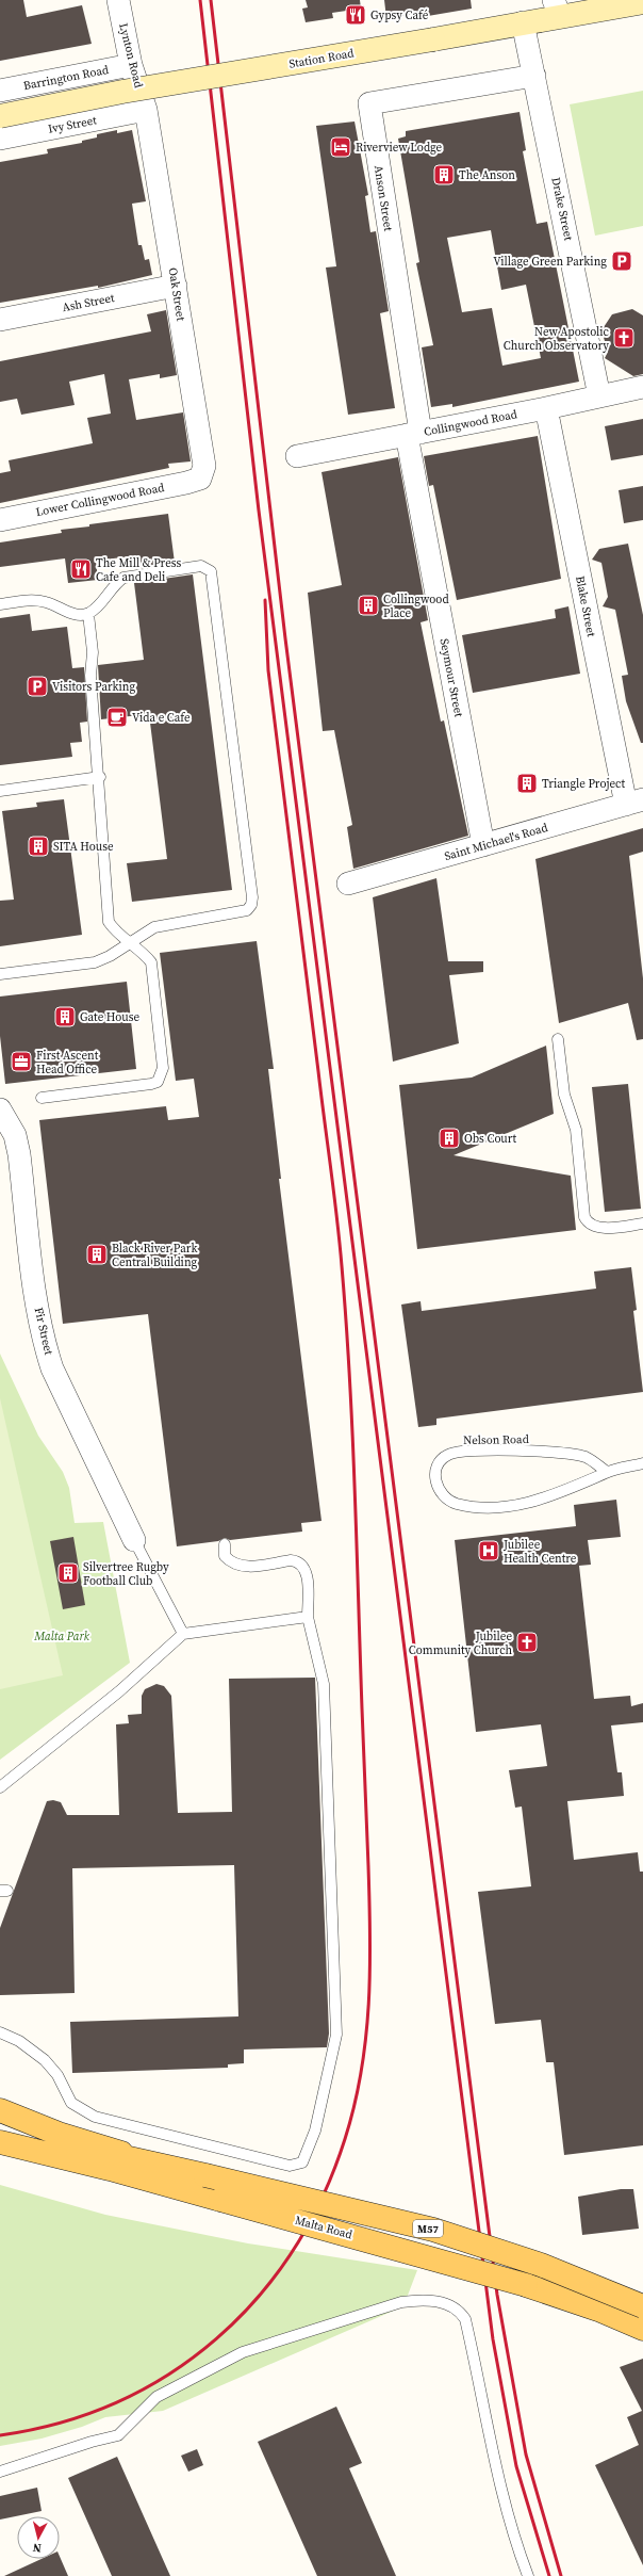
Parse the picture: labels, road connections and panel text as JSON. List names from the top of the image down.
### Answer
{
  "streets": {
    "main road": ["Station Road", "Malta Road", "M57"],
    "street": [
      "Lynton Road",
      "Barrington Road",
      "Ivy Street",
      "Anson Street",
      "Drake Street",
      "Oak Street",
      "Ash Street",
      "Collingwood Road",
      "Lower Collingwood Road",
      "Blake Street",
      "Seymour Street",
      "Saint Michael's Road",
      "Fir Street"
    ],
    "lane": ["Nelson Road"]
  },
  "crossings": [
    ["Lynton Road", "Barrington Road"],
    ["Lynton Road", "Ivy Street"],
    ["Lynton Road", "Oak Street"],
    ["Station Road", "Drake Street"],
    ["Ivy Street", "Oak Street"],
    ["Anson Street", "Drake Street"],
    ["Anson Street", "Collingwood Road"],
    ["Anson Street", "Seymour Street"],
    ["Drake Street", "Collingwood Road"],
    ["Oak Street", "Ash Street"],
    ["Oak Street", "Lower Collingwood Road"],
    ["Collingwood Road", "Blake Street"],
    ["Collingwood Road", "Seymour Street"],
    ["Blake Street", "Saint Michael's Road"],
    ["Seymour Street", "Saint Michael's Road"]
  ],
  "parks": ["Malta Park"],
  "places": {
    "restaurant": ["Gypsy Café", "The Mill & Press Cafe and Deli"],
    "hotel": ["Riverview Lodge"],
    "building": [
      "The Anson",
      "Collingwood Place",
      "Triangle Project",
      "SITA House",
      "Gate House",
      "Obs Court",
      "Black River Park Central Building",
      "Silvertree Rugby Football Club"
    ],
    "parking": ["Village Green Parking", "Visitors Parking"],
    "church": ["New Apostolic Church Observatory", "Jubilee Community Church"],
    "cafe": ["Vida e Cafe"],
    "office": ["First Ascent Head Office"],
    "hospital": ["Jubilee Health Centre"]
  },
  "north": "bottom"
}
